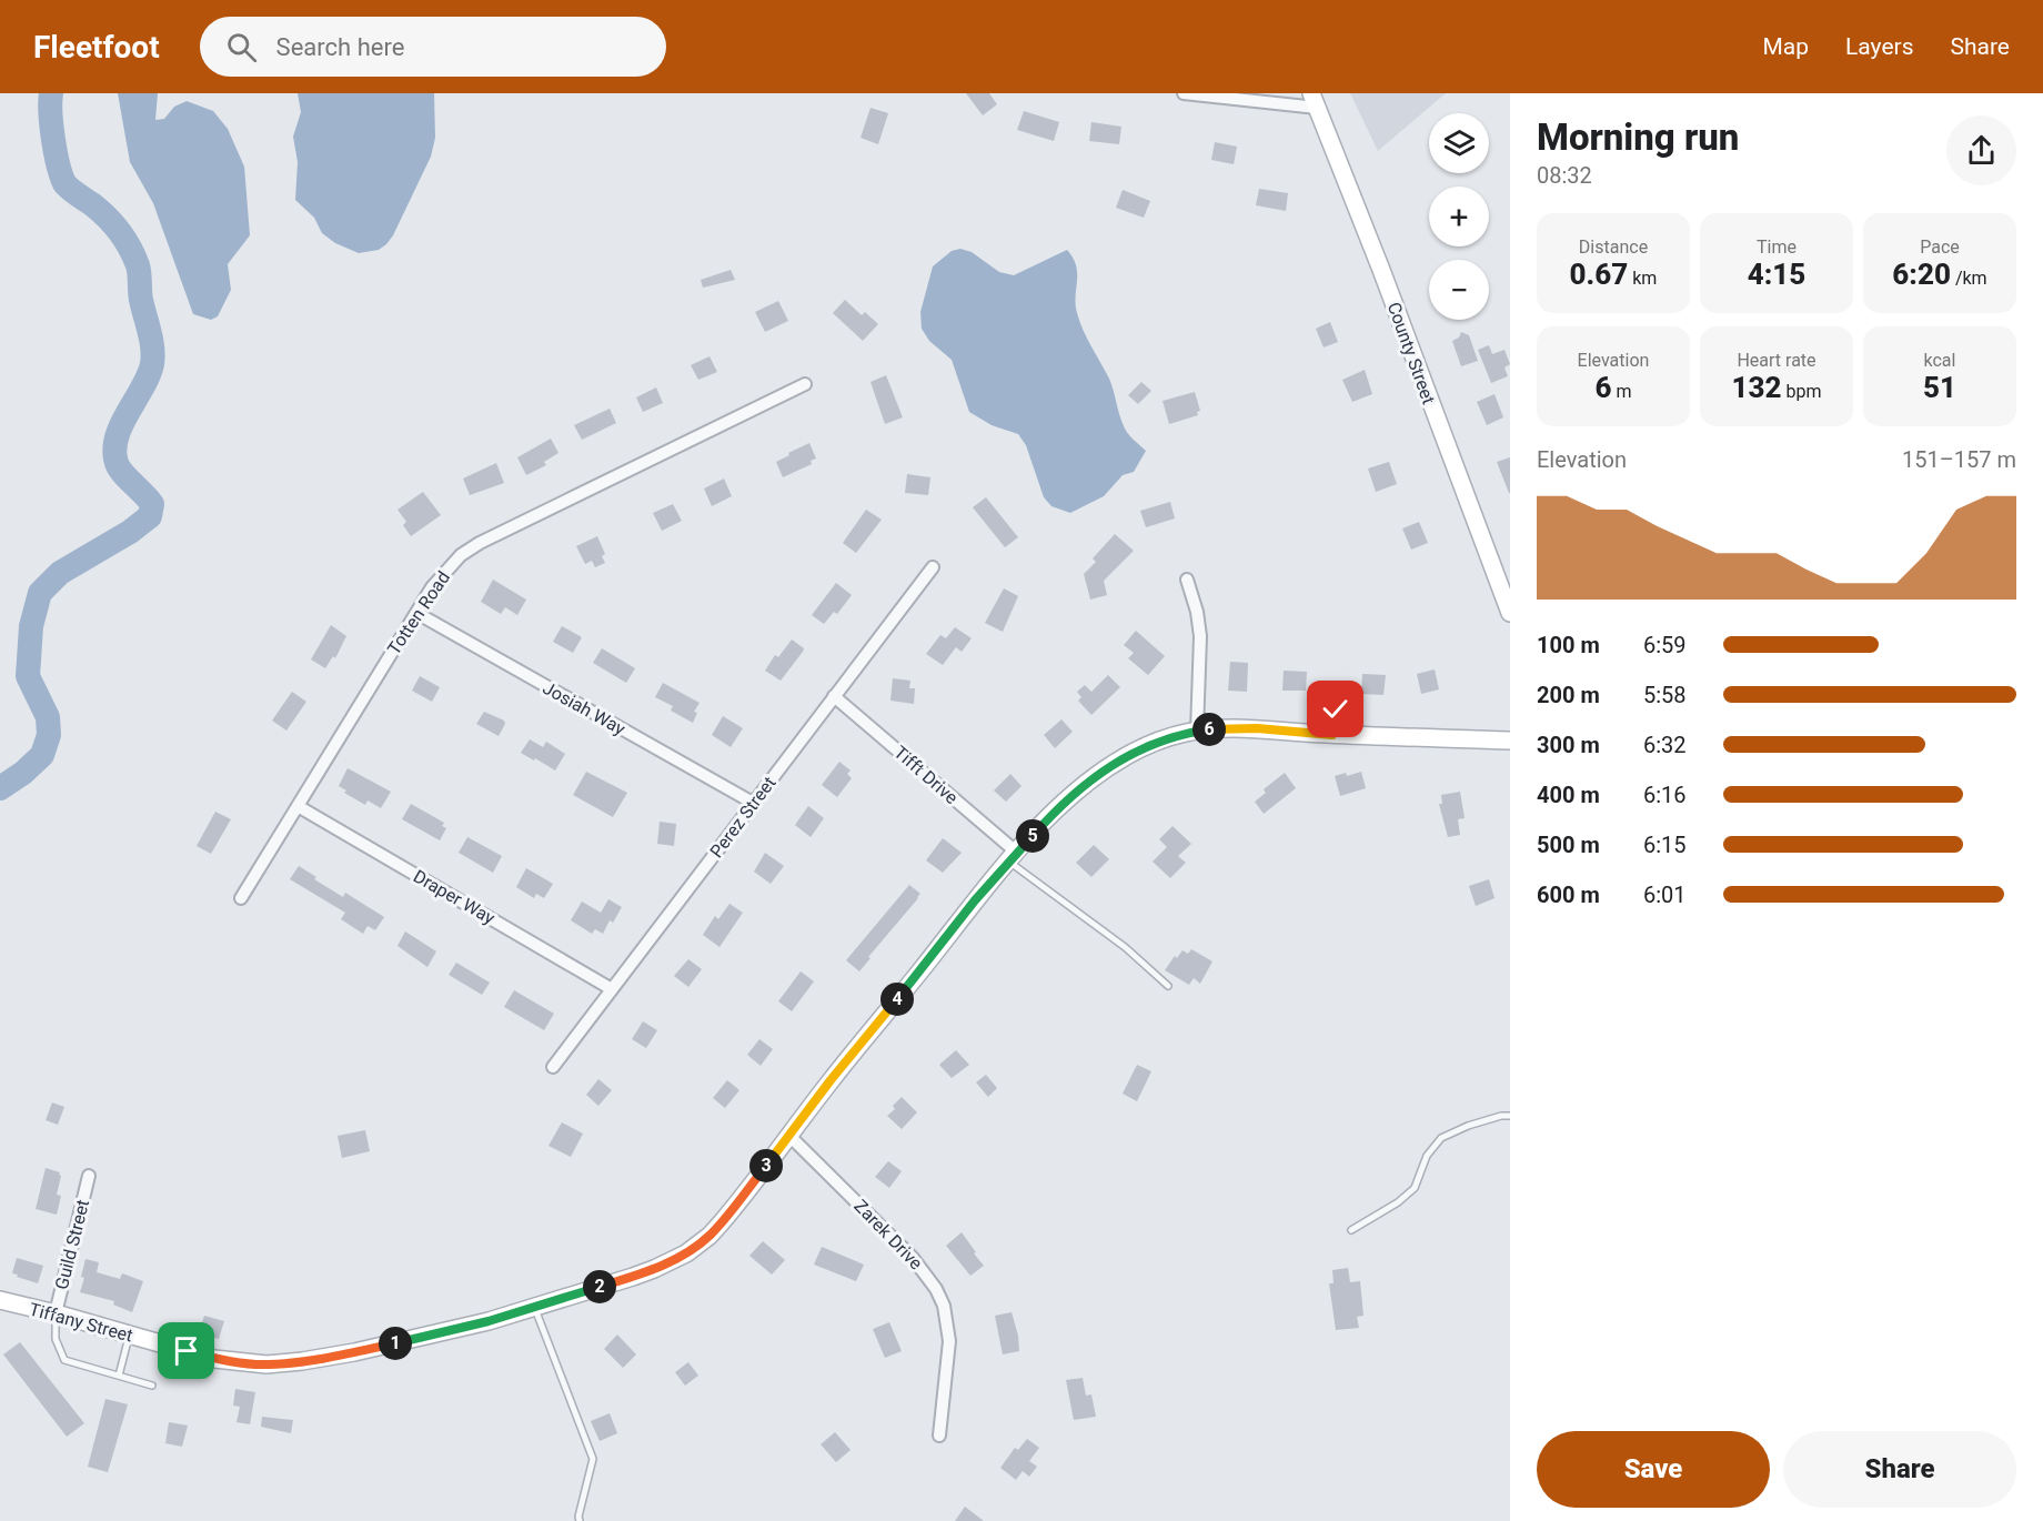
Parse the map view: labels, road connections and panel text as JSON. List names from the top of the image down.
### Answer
{
  "streets": {
    "street": [
      "County Street",
      "Totten Road",
      "Josiah Way",
      "Tifft Drive",
      "Perez Street",
      "Draper Way",
      "Zarek Drive",
      "Guild Street",
      "Tiffany Street"
    ]
  },
  "crossings": [
    ["Totten Road", "Josiah Way"],
    ["Totten Road", "Draper Way"],
    ["Josiah Way", "Perez Street"],
    ["Tifft Drive", "Perez Street"],
    ["Tifft Drive", "Tiffany Street"],
    ["Perez Street", "Draper Way"],
    ["Zarek Drive", "Tiffany Street"],
    ["Guild Street", "Tiffany Street"]
  ],
  "page": {
    "header": "Fleetfoot",
    "search": "Search here",
    "nav": ["Map", "Layers", "Share"],
    "heading": ["Morning run", "08:32"],
    "map_buttons": ["+", "−"],
    "stats": [
      ["Distance", "0.67 km"],
      ["Time", "4:15"],
      ["Pace", "6:20 /km"],
      ["Elevation", "6 m"],
      ["Heart rate", "132 bpm"],
      ["kcal", "51"]
    ],
    "chart": ["Elevation", "151–157 m"],
    "list": [
      {
        "name": "100 m",
        "note": "6:59"
      },
      {
        "name": "200 m",
        "note": "5:58"
      },
      {
        "name": "300 m",
        "note": "6:32"
      },
      {
        "name": "400 m",
        "note": "6:16"
      },
      {
        "name": "500 m",
        "note": "6:15"
      },
      {
        "name": "600 m",
        "note": "6:01"
      }
    ],
    "pins": [
      "6",
      "5",
      "4",
      "3",
      "2",
      "1"
    ],
    "buttons": ["Save", "Share"]
  }
}
